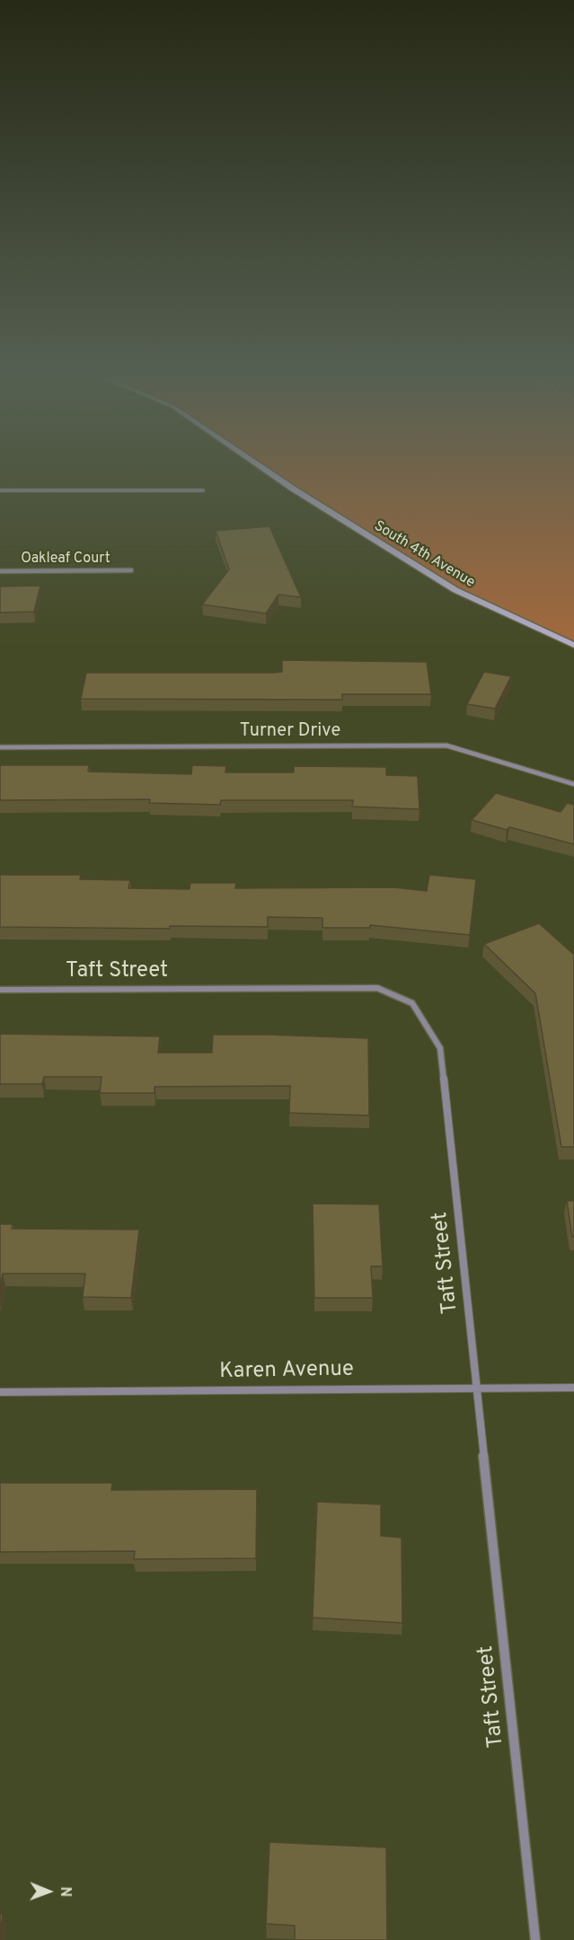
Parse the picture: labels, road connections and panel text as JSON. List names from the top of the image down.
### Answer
{
  "streets": {
    "street": [
      "South 4th Avenue",
      "Oakleaf Court",
      "Turner Drive",
      "Taft Street",
      "Karen Avenue"
    ]
  },
  "crossings": [
    ["Taft Street", "Karen Avenue"]
  ],
  "north": "right"
}
